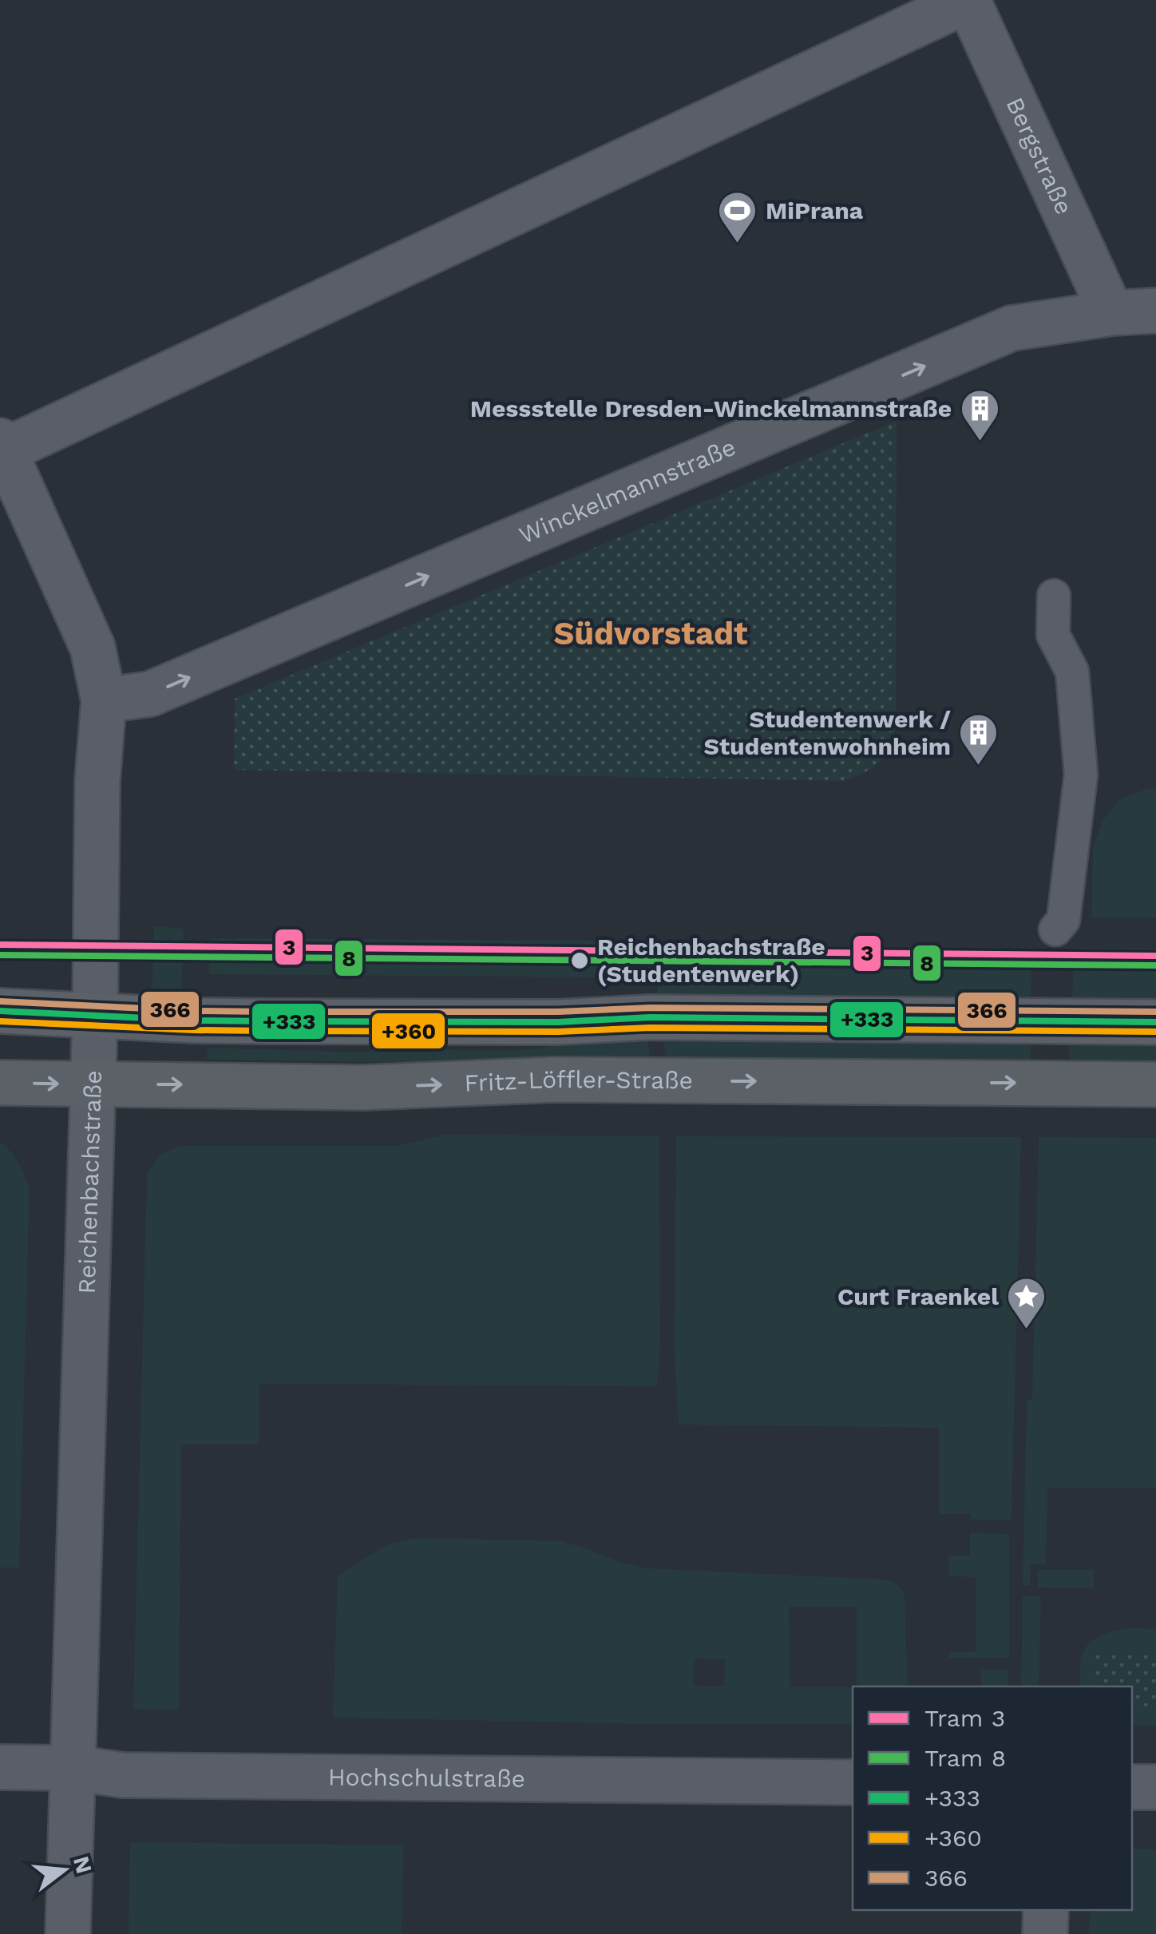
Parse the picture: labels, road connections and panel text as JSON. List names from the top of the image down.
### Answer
{
  "streets": {
    "main road": ["Fritz-Löffler-Straße"],
    "street": [
      "Bergstraße",
      "Winckelmannstraße",
      "Reichenbachstraße",
      "Hochschulstraße"
    ]
  },
  "crossings": [
    ["Bergstraße", "Winckelmannstraße"],
    ["Winckelmannstraße", "Reichenbachstraße"],
    ["Fritz-Löffler-Straße", "Reichenbachstraße"],
    ["Reichenbachstraße", "Hochschulstraße"]
  ],
  "districts": ["Südvorstadt"],
  "places": {
    "sports": ["MiPrana"],
    "building": ["Messstelle Dresden-Winckelmannstraße", "Studentenwerk / Studentenwohnheim"],
    "other": ["Reichenbachstraße (Studentenwerk)"],
    "place": ["Curt Fraenkel"]
  },
  "lines": [
    "tram line 3",
    "tram line 8",
    "transit line 366",
    "transit line +333",
    "transit line +360"
  ],
  "legend": [
    "Tram 3",
    "Tram 8",
    "+333",
    "+360",
    "366"
  ],
  "north": "right"
}
